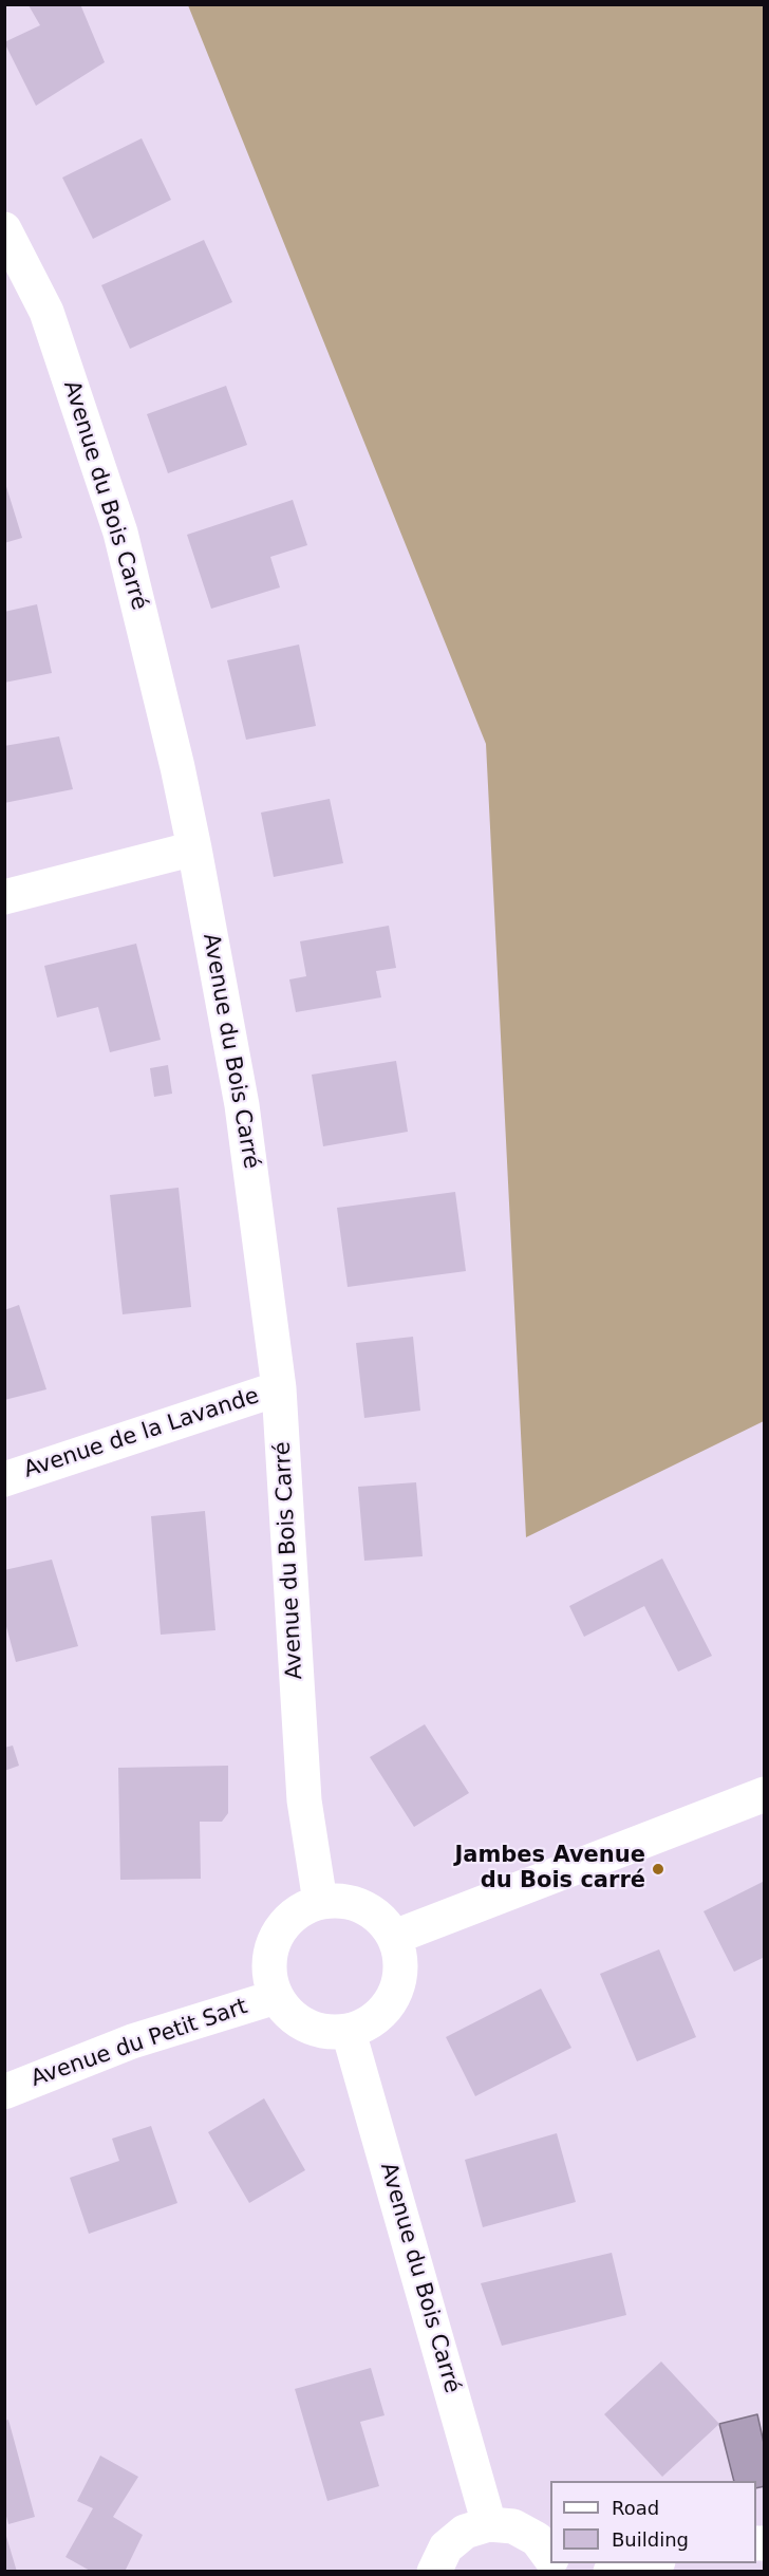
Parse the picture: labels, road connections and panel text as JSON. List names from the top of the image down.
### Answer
{
  "streets": {
    "street": ["Avenue du Bois Carré", "Avenue de la Lavande", "Avenue du Petit Sart"]
  },
  "crossings": [
    ["Avenue du Bois Carré", "Avenue de la Lavande"],
    ["Avenue du Bois Carré", "Avenue du Petit Sart"]
  ],
  "places": ["Jambes Avenue du Bois carré"],
  "legend": ["Road", "Building"]
}
